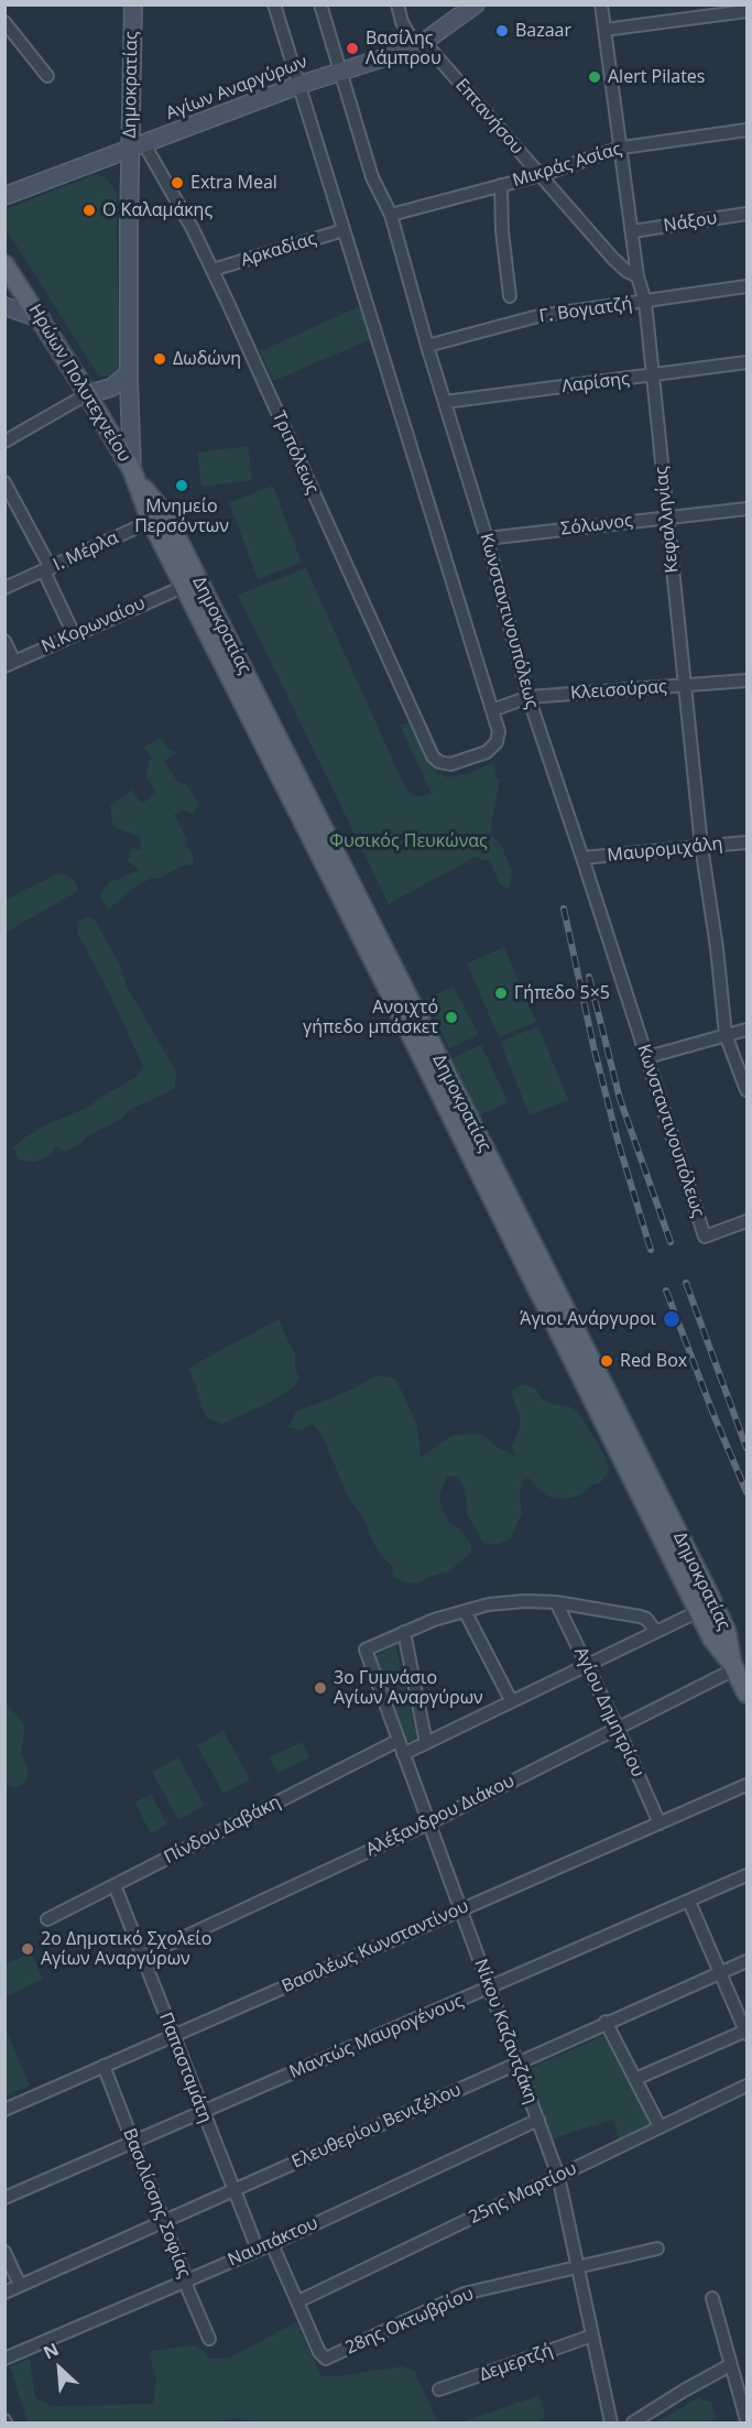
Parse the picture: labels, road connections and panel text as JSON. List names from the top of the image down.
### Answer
{
  "streets": {
    "main road": ["Δημοκρατίας", "Αγίων Αναργύρων", "Ηρώων Πολυτεχνείου"],
    "street": [
      "Επτανήσου",
      "Μικράς Ασίας",
      "Νάξου",
      "Αρκαδίας",
      "Γ. Βογιατζή",
      "Λαρίσης",
      "Τριπόλεως",
      "Κεφαλληνίας",
      "Σόλωνος",
      "Ι. Μέρλα",
      "Κωνσταντινουπόλεως",
      "Ν.Κορωναίου",
      "Κλεισούρας",
      "Μαυρομιχάλη",
      "Αγίου Δημητρίου",
      "Αλέξανδρου Διάκου",
      "Πίνδου Δαβάκη",
      "Βασιλέως Κωνσταντίνου",
      "Νίκου Καζαντζάκη",
      "Μαντώς Μαυρογένους",
      "Παπασταμάτη",
      "Ελευθερίου Βενιζέλου",
      "25ης Μαρτίου",
      "Βασιλίσσης Σοφίας",
      "Ναυπάκτου",
      "28ης Οκτωβρίου",
      "Δεμερτζή"
    ]
  },
  "crossings": [
    ["Δημοκρατίας", "Αγίων Αναργύρων"],
    ["Δημοκρατίας", "Ηρώων Πολυτεχνείου"],
    ["Δημοκρατίας", "Τριπόλεως"],
    ["Δημοκρατίας", "Ι. Μέρλα"],
    ["Δημοκρατίας", "Ν.Κορωναίου"],
    ["Δημοκρατίας", "Αλέξανδρου Διάκου"],
    ["Αγίων Αναργύρων", "Επτανήσου"],
    ["Αγίων Αναργύρων", "Τριπόλεως"],
    ["Αγίων Αναργύρων", "Κωνσταντινουπόλεως"],
    ["Επτανήσου", "Μικράς Ασίας"],
    ["Επτανήσου", "Κεφαλληνίας"],
    ["Μικράς Ασίας", "Κεφαλληνίας"],
    ["Μικράς Ασίας", "Κωνσταντινουπόλεως"],
    ["Νάξου", "Κεφαλληνίας"],
    ["Αρκαδίας", "Τριπόλεως"],
    ["Γ. Βογιατζή", "Κεφαλληνίας"],
    ["Γ. Βογιατζή", "Κωνσταντινουπόλεως"],
    ["Λαρίσης", "Κεφαλληνίας"],
    ["Λαρίσης", "Κωνσταντινουπόλεως"],
    ["Τριπόλεως", "Κλεισούρας"],
    ["Κεφαλληνίας", "Σόλωνος"],
    ["Κεφαλληνίας", "Κλεισούρας"],
    ["Κεφαλληνίας", "Μαυρομιχάλη"],
    ["Σόλωνος", "Κωνσταντινουπόλεως"],
    ["Κωνσταντινουπόλεως", "Κλεισούρας"],
    ["Κωνσταντινουπόλεως", "Μαυρομιχάλη"],
    ["Αγίου Δημητρίου", "Αλέξανδρου Διάκου"],
    ["Αγίου Δημητρίου", "Βασιλέως Κωνσταντίνου"],
    ["Αλέξανδρου Διάκου", "Νίκου Καζαντζάκη"],
    ["Αλέξανδρου Διάκου", "Παπασταμάτη"],
    ["Πίνδου Δαβάκη", "Νίκου Καζαντζάκη"],
    ["Πίνδου Δαβάκη", "Παπασταμάτη"],
    ["Βασιλέως Κωνσταντίνου", "Νίκου Καζαντζάκη"],
    ["Βασιλέως Κωνσταντίνου", "Παπασταμάτη"],
    ["Βασιλέως Κωνσταντίνου", "Βασιλίσσης Σοφίας"],
    ["Νίκου Καζαντζάκη", "Μαντώς Μαυρογένους"],
    ["Νίκου Καζαντζάκη", "Ελευθερίου Βενιζέλου"],
    ["Νίκου Καζαντζάκη", "25ης Μαρτίου"],
    ["Νίκου Καζαντζάκη", "Ναυπάκτου"],
    ["Νίκου Καζαντζάκη", "28ης Οκτωβρίου"],
    ["Νίκου Καζαντζάκη", "Δεμερτζή"],
    ["Μαντώς Μαυρογένους", "Παπασταμάτη"],
    ["Μαντώς Μαυρογένους", "Βασιλίσσης Σοφίας"],
    ["Παπασταμάτη", "Ελευθερίου Βενιζέλου"],
    ["Παπασταμάτη", "Ναυπάκτου"],
    ["Ελευθερίου Βενιζέλου", "Βασιλίσσης Σοφίας"],
    ["25ης Μαρτίου", "28ης Οκτωβρίου"],
    ["Βασιλίσσης Σοφίας", "Ναυπάκτου"],
    ["Ναυπάκτου", "28ης Οκτωβρίου"]
  ],
  "parks": ["Φυσικός Πευκώνας"],
  "places": [
    "Bazaar",
    "Βασίλης Λάμπρου",
    "Alert Pilates",
    "Extra Meal",
    "Ο Καλαμάκης",
    "Δωδώνη",
    "Μνημείο Περσόντων",
    "Γήπεδο 5×5",
    "Ανοιχτό γήπεδο μπάσκετ",
    "Άγιοι Ανάργυροι",
    "Red Box",
    "3ο Γυμνάσιο Αγίων Αναργύρων",
    "2ο Δημοτικό Σχολείο Αγίων Αναργύρων"
  ],
  "north": "top left"
}
